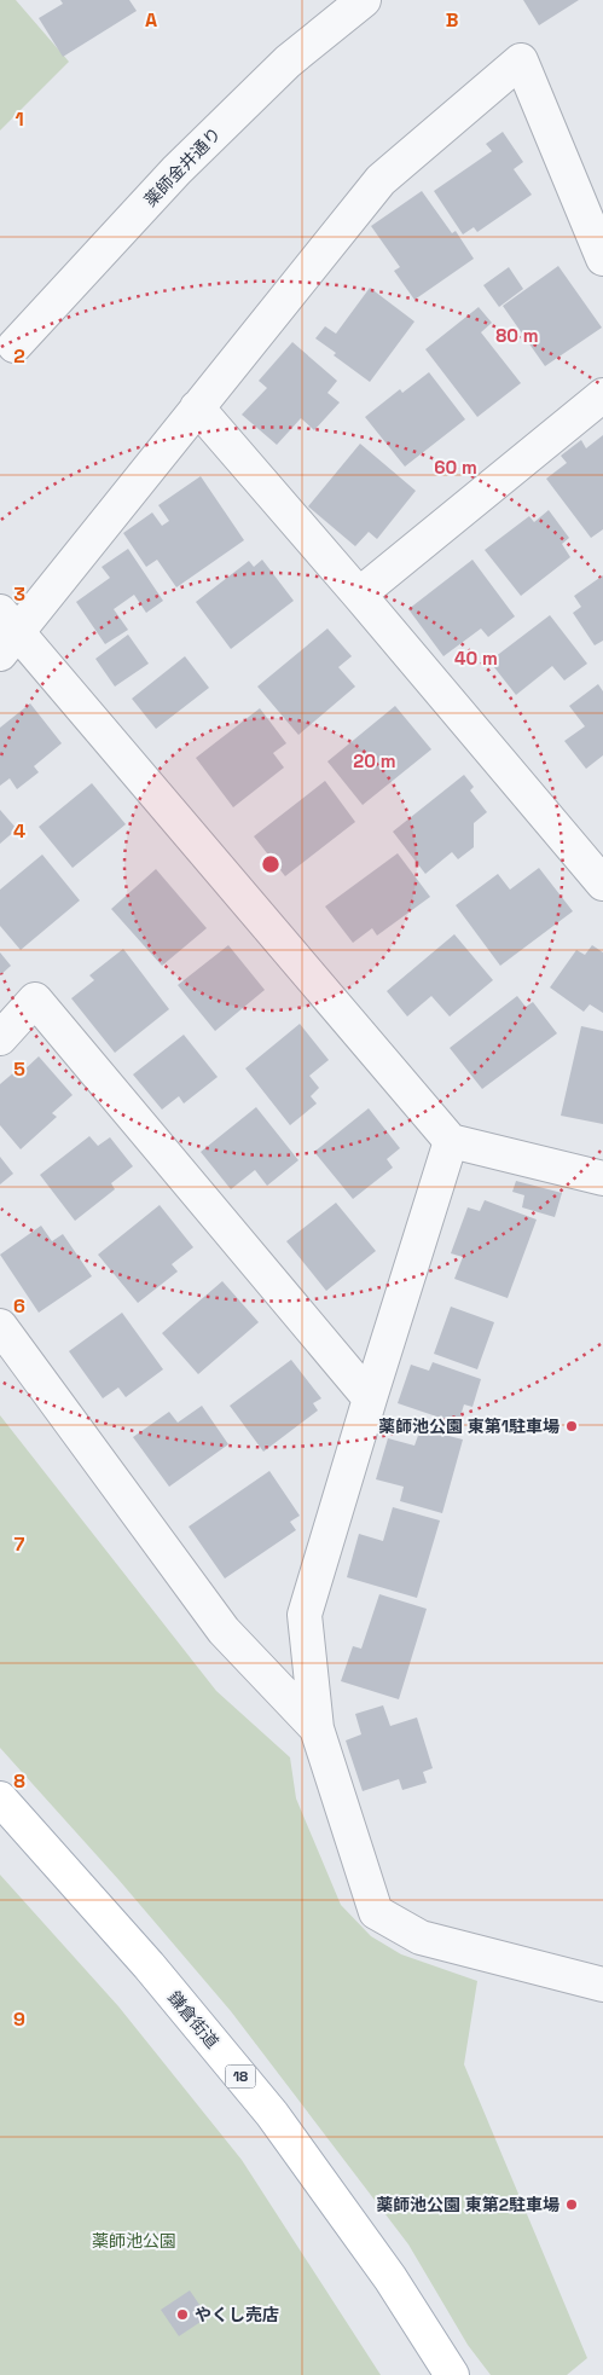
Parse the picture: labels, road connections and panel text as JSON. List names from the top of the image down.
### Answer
{
  "streets": {
    "main road": ["鎌倉街道", "18"],
    "street": ["薬師金井通り"]
  },
  "parks": ["薬師池公園"],
  "places": ["薬師池公園 東第1駐車場", "薬師池公園 東第2駐車場", "やくし売店"],
  "grid": {
    "columns": ["A", "B"],
    "rows": [
      "1",
      "2",
      "3",
      "4",
      "5",
      "6",
      "7",
      "8",
      "9"
    ]
  },
  "rings": [
    "80 m",
    "60 m",
    "40 m",
    "20 m"
  ]
}
